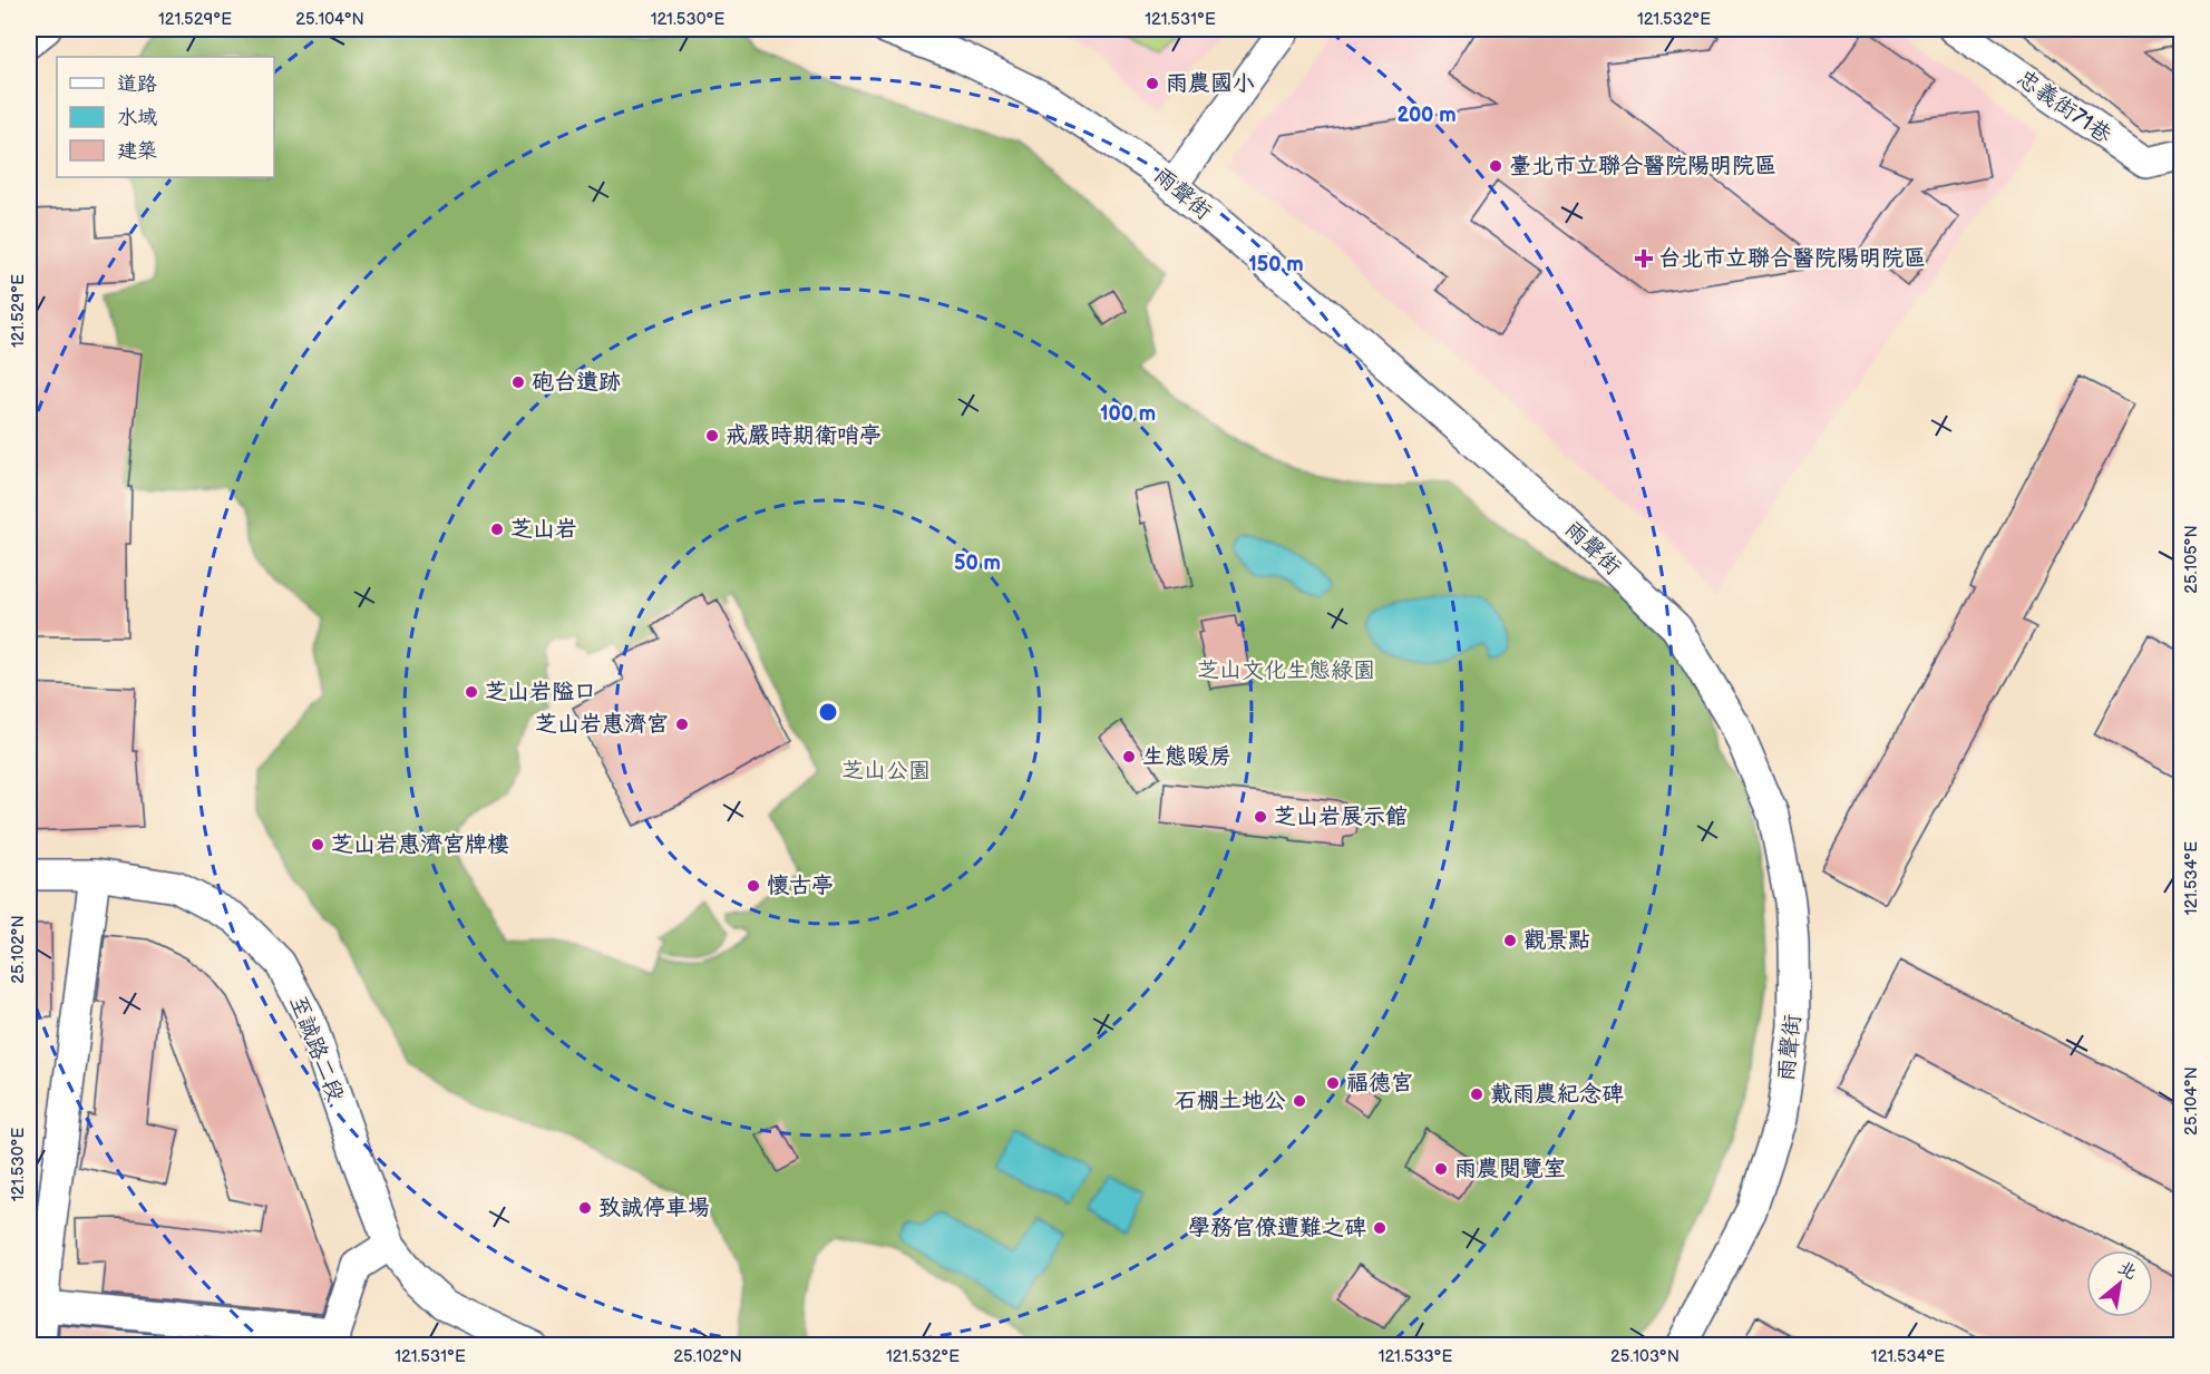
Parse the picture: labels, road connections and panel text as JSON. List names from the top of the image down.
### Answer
{
  "streets": {
    "street": ["忠義街71巷", "雨聲街", "至誠路二段"]
  },
  "parks": ["芝山文化生態綠園", "芝山公園"],
  "places": {
    "other": [
      "雨農國小",
      "臺北市立聯合醫院陽明院區",
      "砲台遺跡",
      "戒嚴時期衛哨亭",
      "芝山岩",
      "芝山岩隘口",
      "芝山岩惠濟宮",
      "生態暖房",
      "芝山岩展示館",
      "芝山岩惠濟宮牌樓",
      "懷古亭",
      "觀景點",
      "福德宮",
      "戴雨農紀念碑",
      "石棚土地公",
      "雨農閱覽室",
      "致誠停車場",
      "學務官僚遭難之碑"
    ],
    "health": ["台北市立聯合醫院陽明院區"]
  },
  "legend": ["道路", "水域", "建築"],
  "north": "top right",
  "coordinates": [
    "121.529°E",
    "25.104°N",
    "121.530°E",
    "121.531°E",
    "121.532°E",
    "25.105°N",
    "121.534°E",
    "25.102°N",
    "121.533°E",
    "25.103°N"
  ],
  "rings": [
    "200 m",
    "150 m",
    "100 m",
    "50 m"
  ]
}
